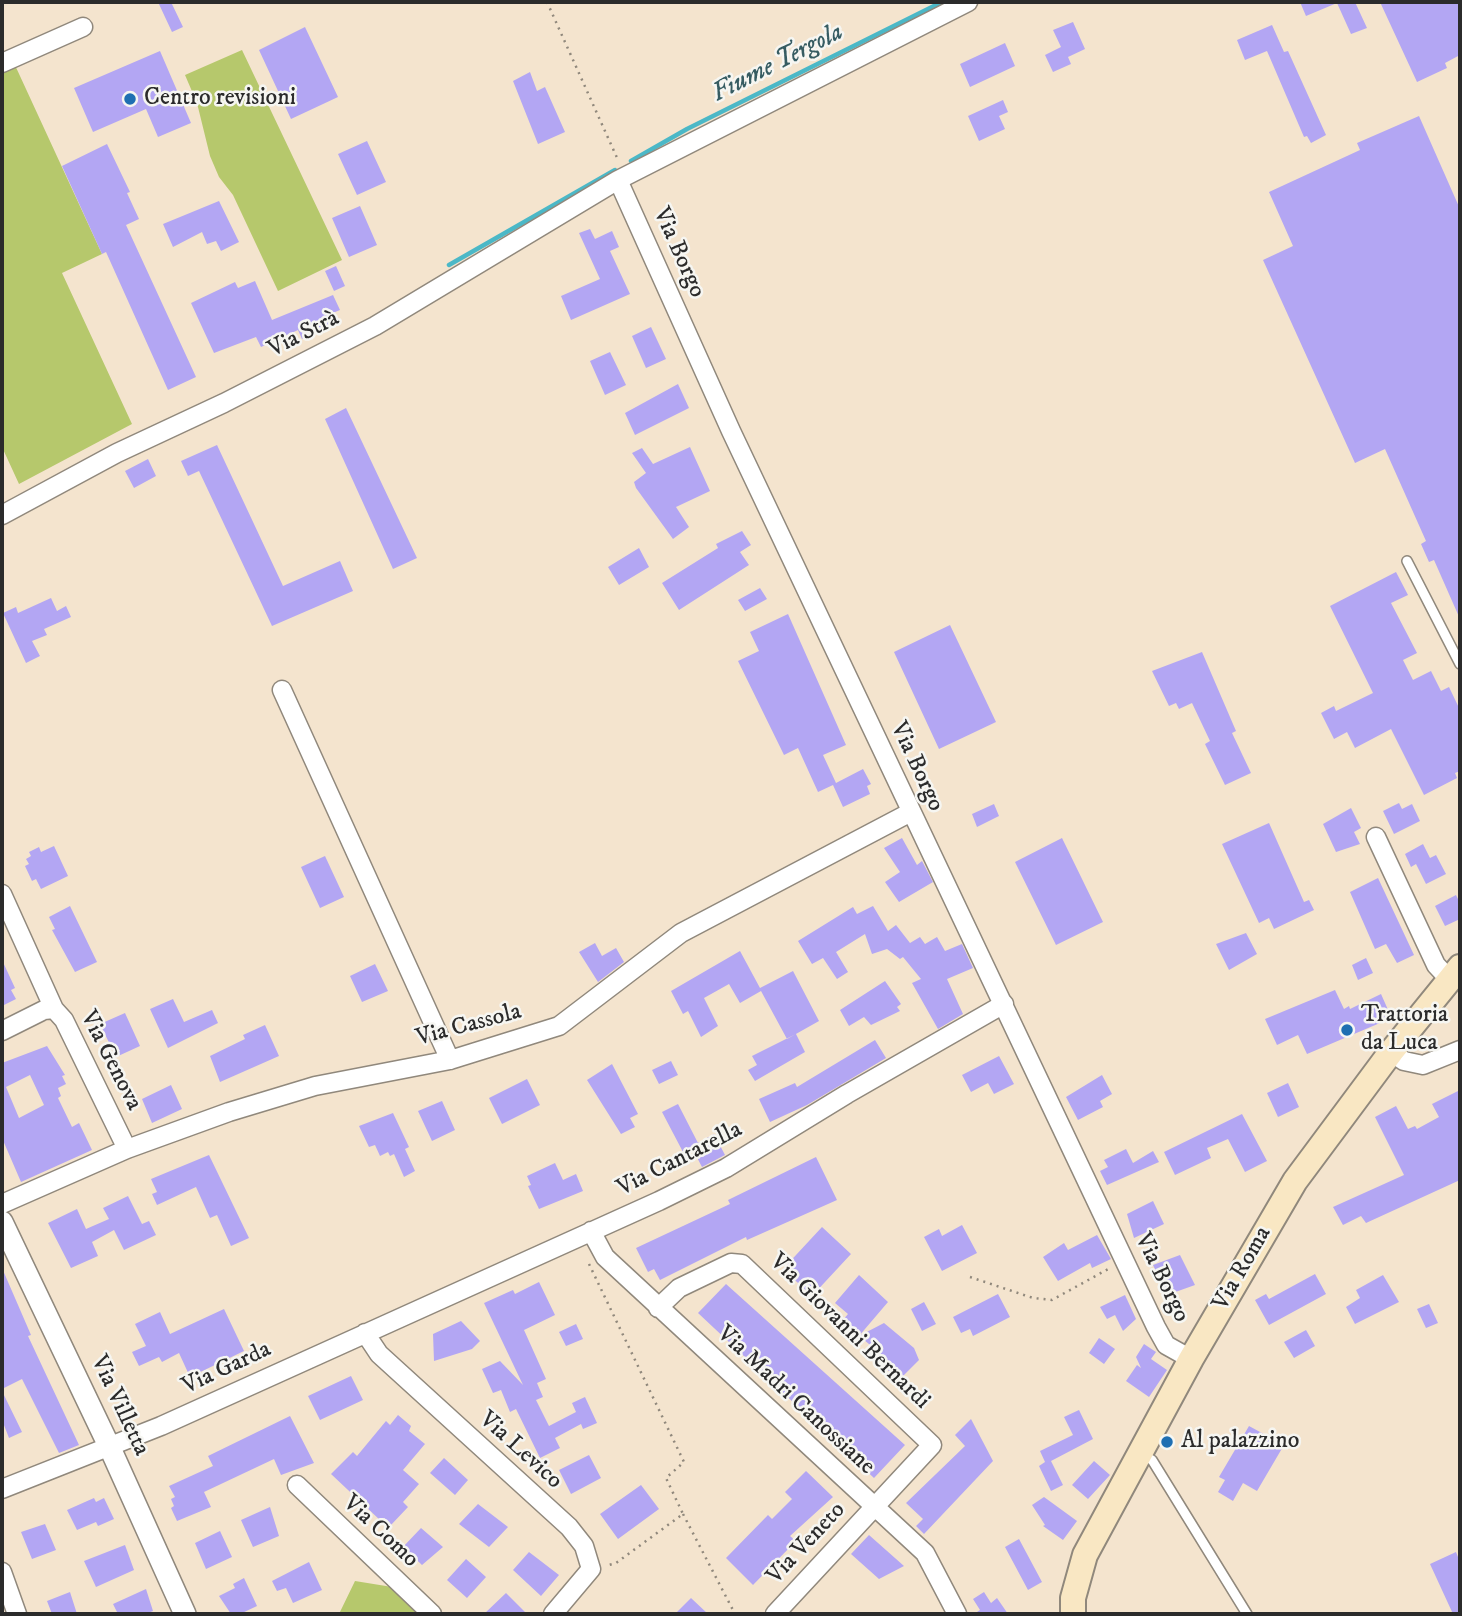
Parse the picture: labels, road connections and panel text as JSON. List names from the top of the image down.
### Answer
{
  "streets": {
    "main road": ["Via Roma"],
    "street": [
      "Via Borgo",
      "Via Strà",
      "Via Cassola",
      "Via Genova",
      "Via Cantarella",
      "Via Giovanni Bernardi",
      "Via Garda",
      "Via Madri Canossiane",
      "Via Villetta",
      "Via Levico",
      "Via Como",
      "Via Veneto"
    ]
  },
  "crossings": [
    ["Via Borgo", "Via Strà"],
    ["Via Borgo", "Via Cassola"],
    ["Via Borgo", "Via Cantarella"],
    ["Via Borgo", "Via Roma"],
    ["Via Cassola", "Via Genova"],
    ["Via Cantarella", "Via Garda"],
    ["Via Cantarella", "Via Madri Canossiane"],
    ["Via Cantarella", "Via Levico"],
    ["Via Giovanni Bernardi", "Via Madri Canossiane"],
    ["Via Giovanni Bernardi", "Via Veneto"],
    ["Via Garda", "Via Villetta"],
    ["Via Garda", "Via Levico"],
    ["Via Madri Canossiane", "Via Veneto"]
  ],
  "water": ["Fiume Tergola"],
  "places": ["Centro revisioni", "Trattoria da Luca", "Al palazzino"]
}
